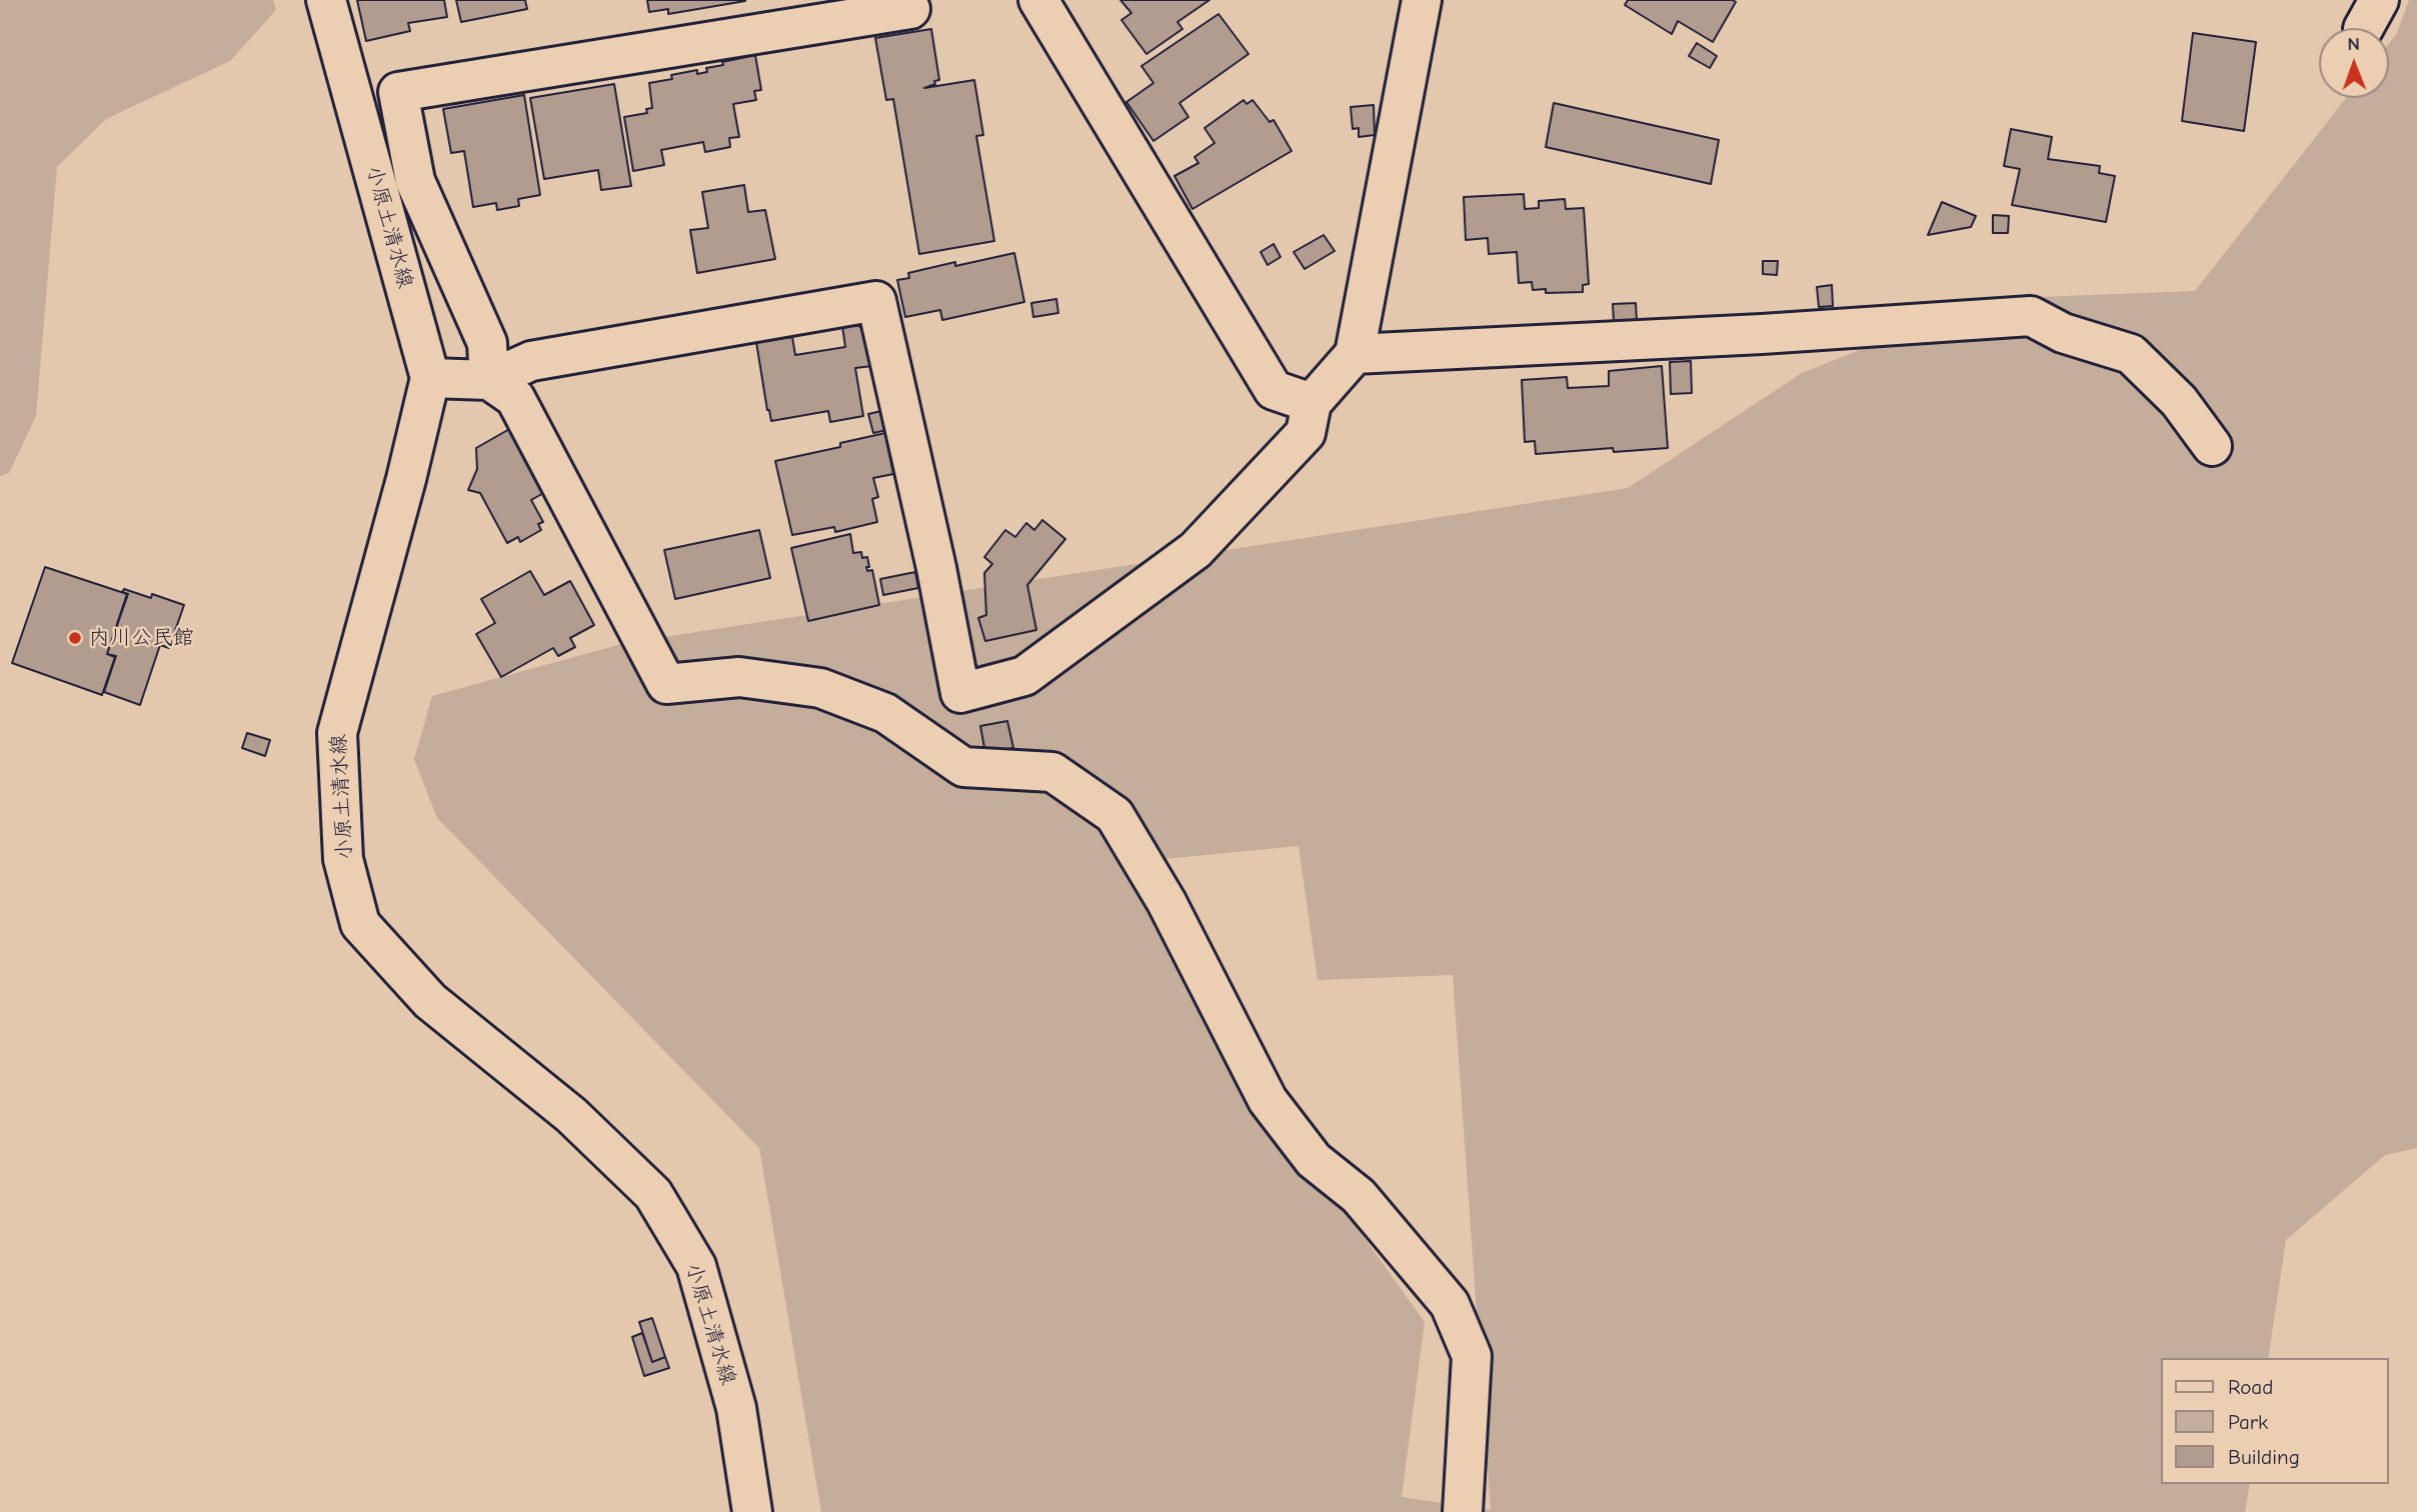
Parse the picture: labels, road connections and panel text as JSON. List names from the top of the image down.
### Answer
{
  "streets": {
    "street": ["小原土清水線"]
  },
  "places": ["内川公民館"],
  "legend": ["Road", "Park", "Building"],
  "north": "top"
}
